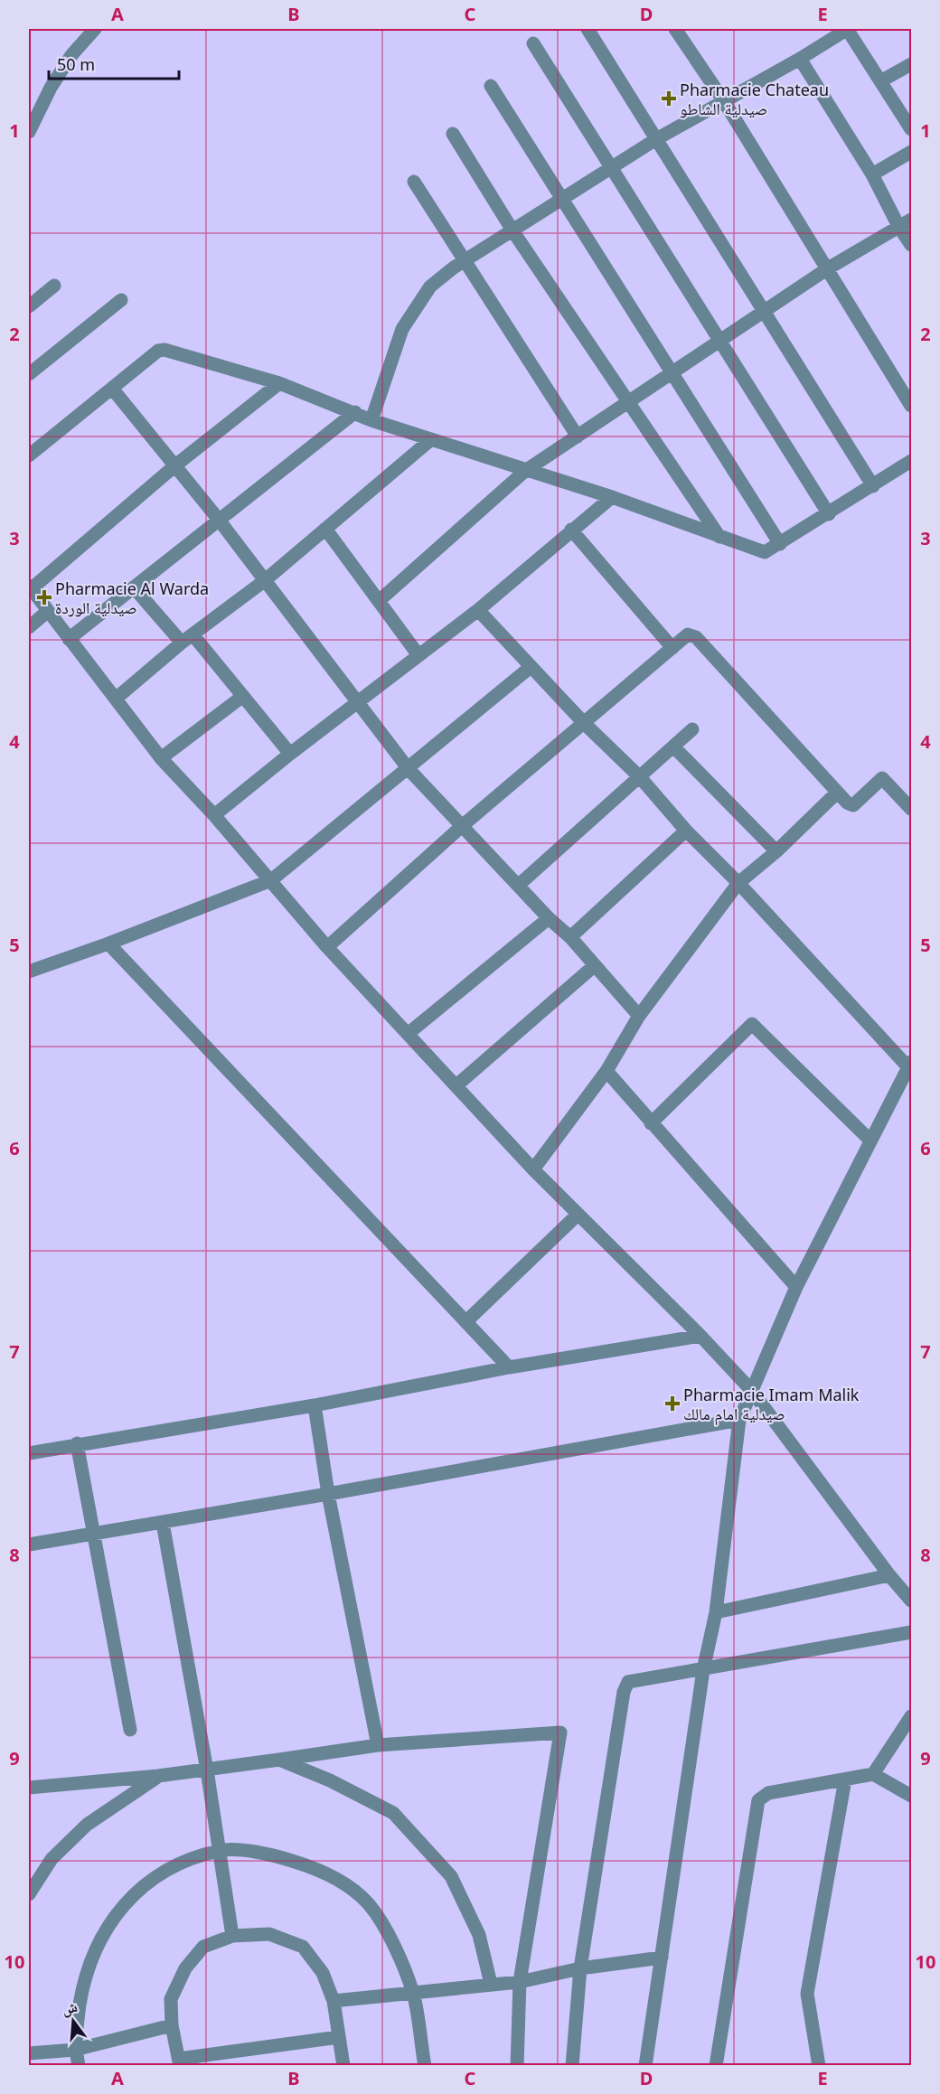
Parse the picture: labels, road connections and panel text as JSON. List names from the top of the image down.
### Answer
{
  "places": {
    "health": ["Pharmacie Chateau صيدلية الشاطو", "Pharmacie Al Warda صيدلية الوردة", "Pharmacie Imam Malik صيدلية امام مالك"]
  },
  "scale_bar": "50 m",
  "north": "top",
  "grid": {
    "columns": [
      "A",
      "B",
      "C",
      "D",
      "E"
    ],
    "rows": [
      "1",
      "2",
      "3",
      "4",
      "5",
      "6",
      "7",
      "8",
      "9",
      "10"
    ]
  }
}
